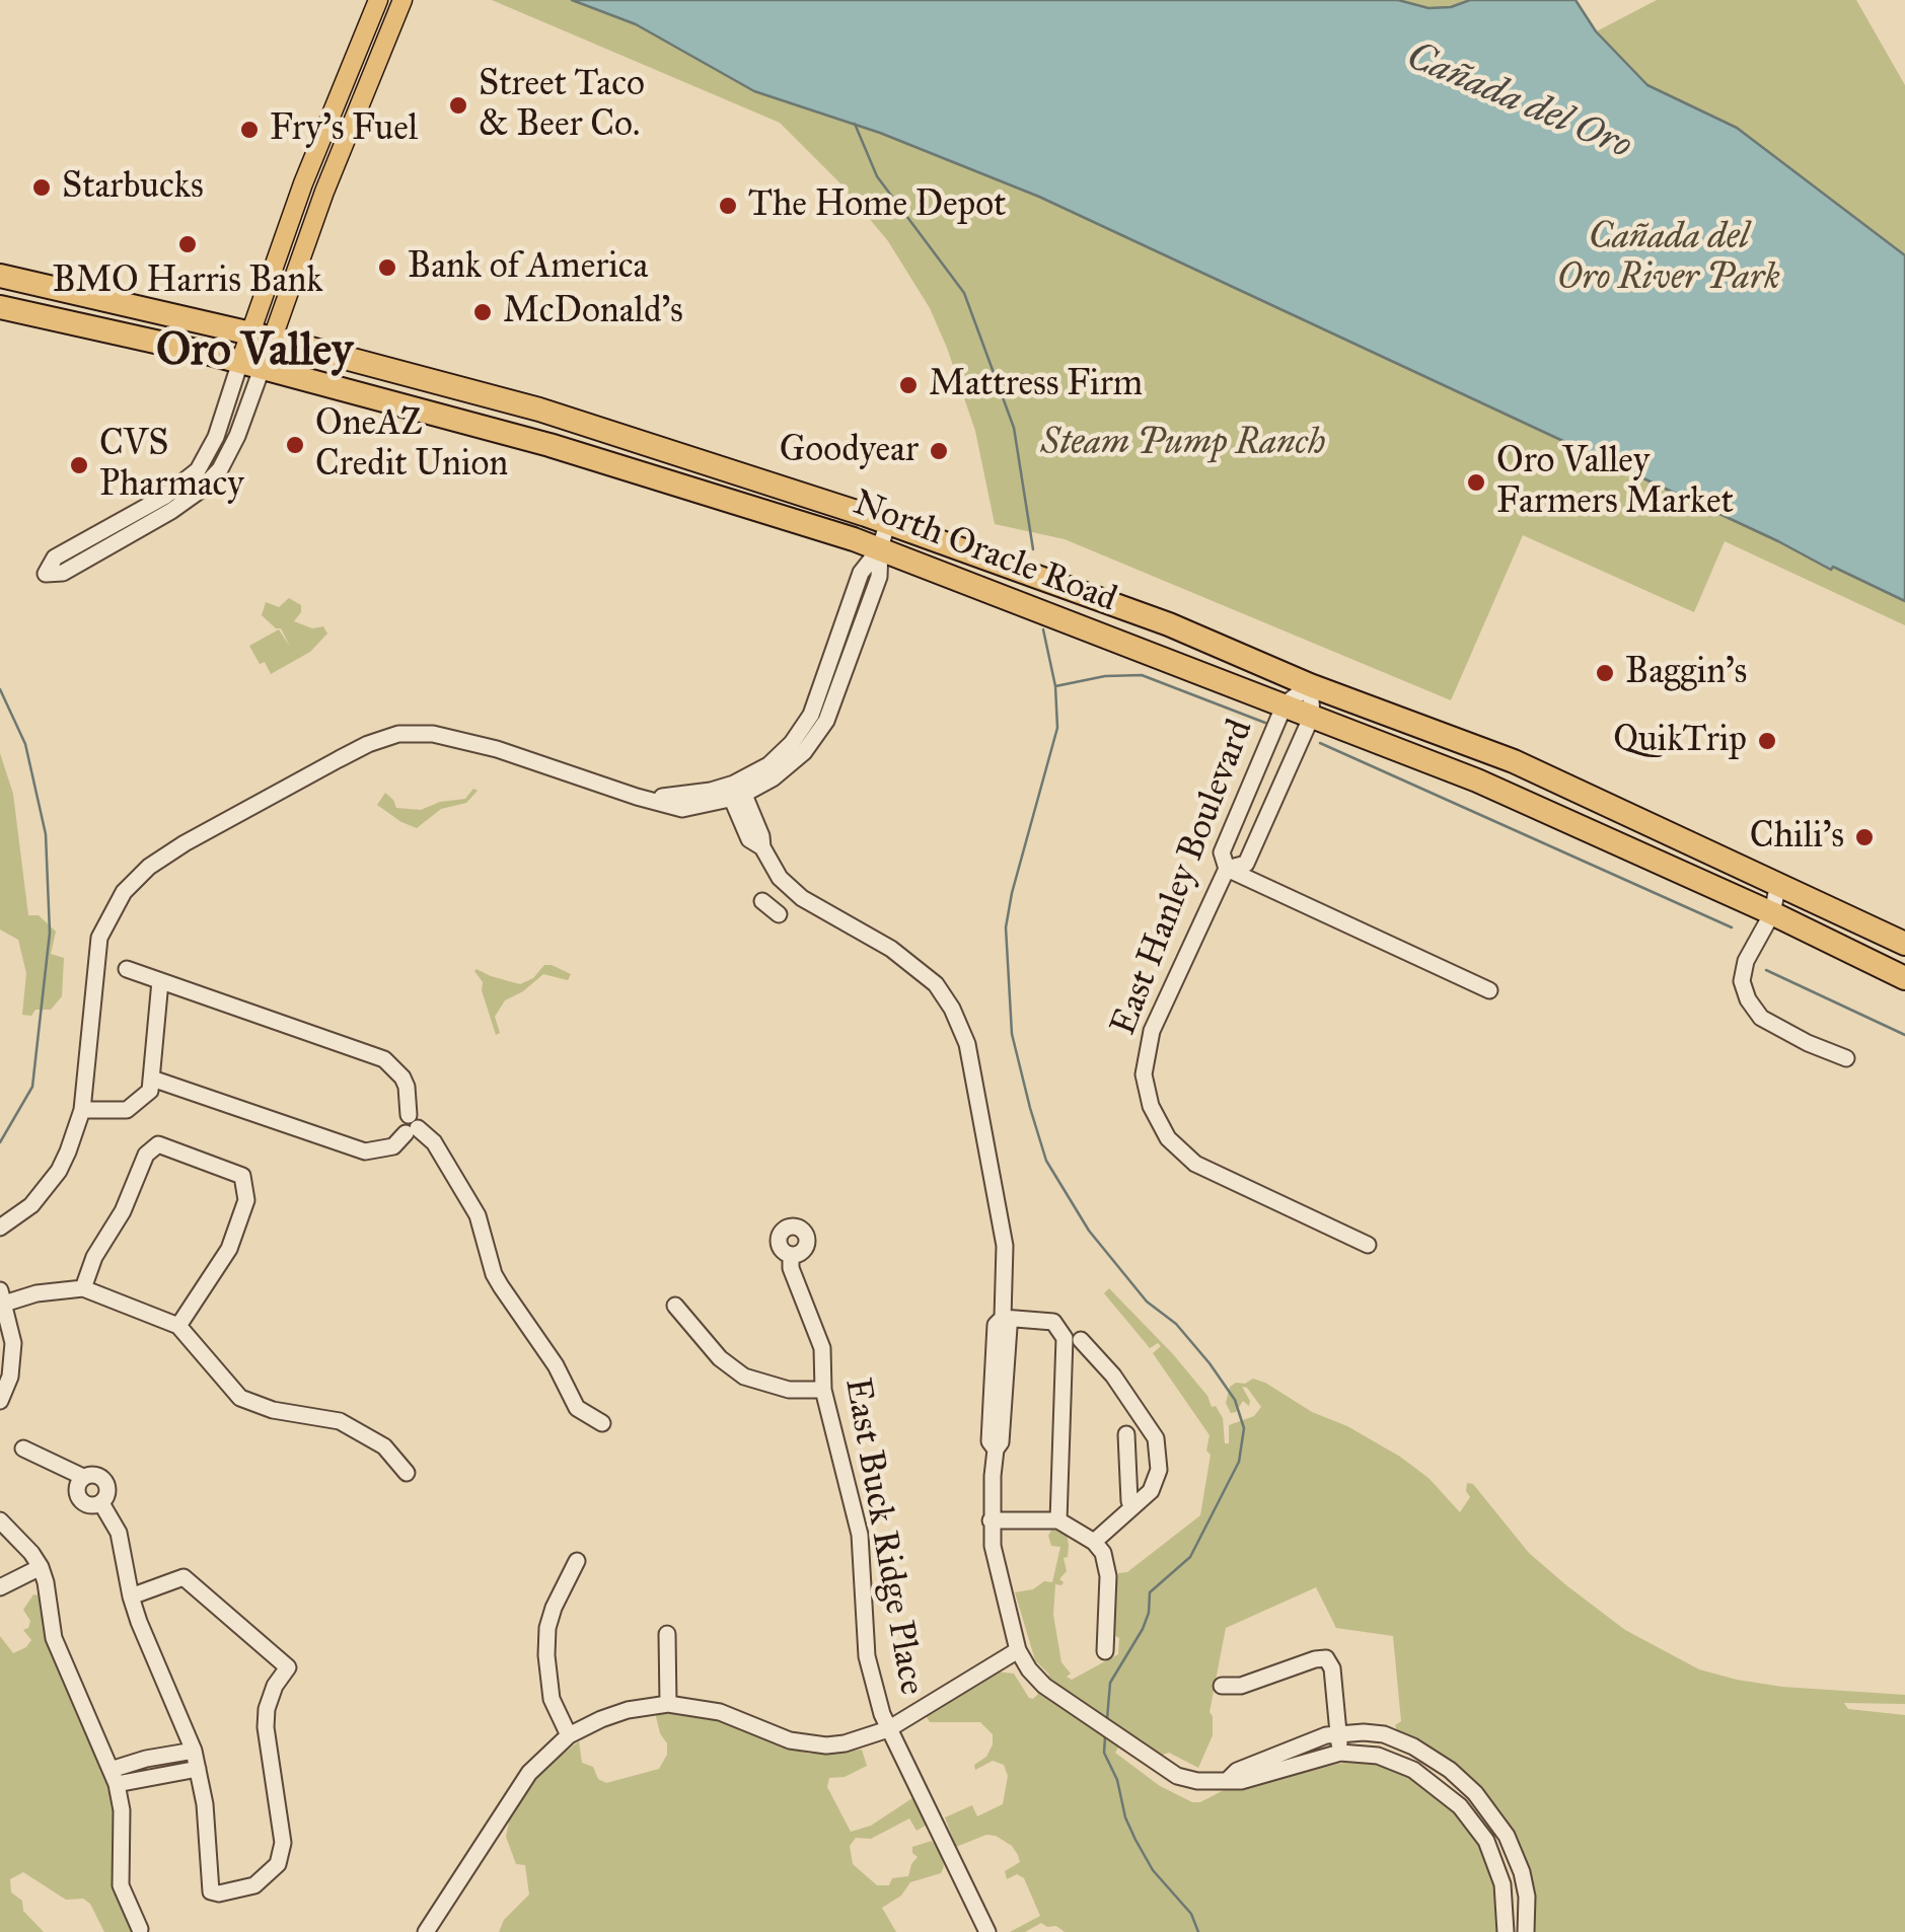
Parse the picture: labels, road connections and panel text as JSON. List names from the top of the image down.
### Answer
{
  "streets": {
    "highway": ["North Oracle Road"],
    "street": ["East Hanley Boulevard", "East Buck Ridge Place"]
  },
  "crossings": [
    ["North Oracle Road", "East Hanley Boulevard"]
  ],
  "districts": ["Oro Valley"],
  "water": ["Cañada del Oro"],
  "parks": ["Cañada del Oro River Park", "Steam Pump Ranch"],
  "places": [
    "Street Taco & Beer Co.",
    "Fry's Fuel",
    "Starbucks",
    "The Home Depot",
    "BMO Harris Bank",
    "Bank of America",
    "McDonald's",
    "Mattress Firm",
    "OneAZ Credit Union",
    "Goodyear",
    "CVS Pharmacy",
    "Oro Valley Farmers Market",
    "Baggin's",
    "QuikTrip",
    "Chili's"
  ]
}
